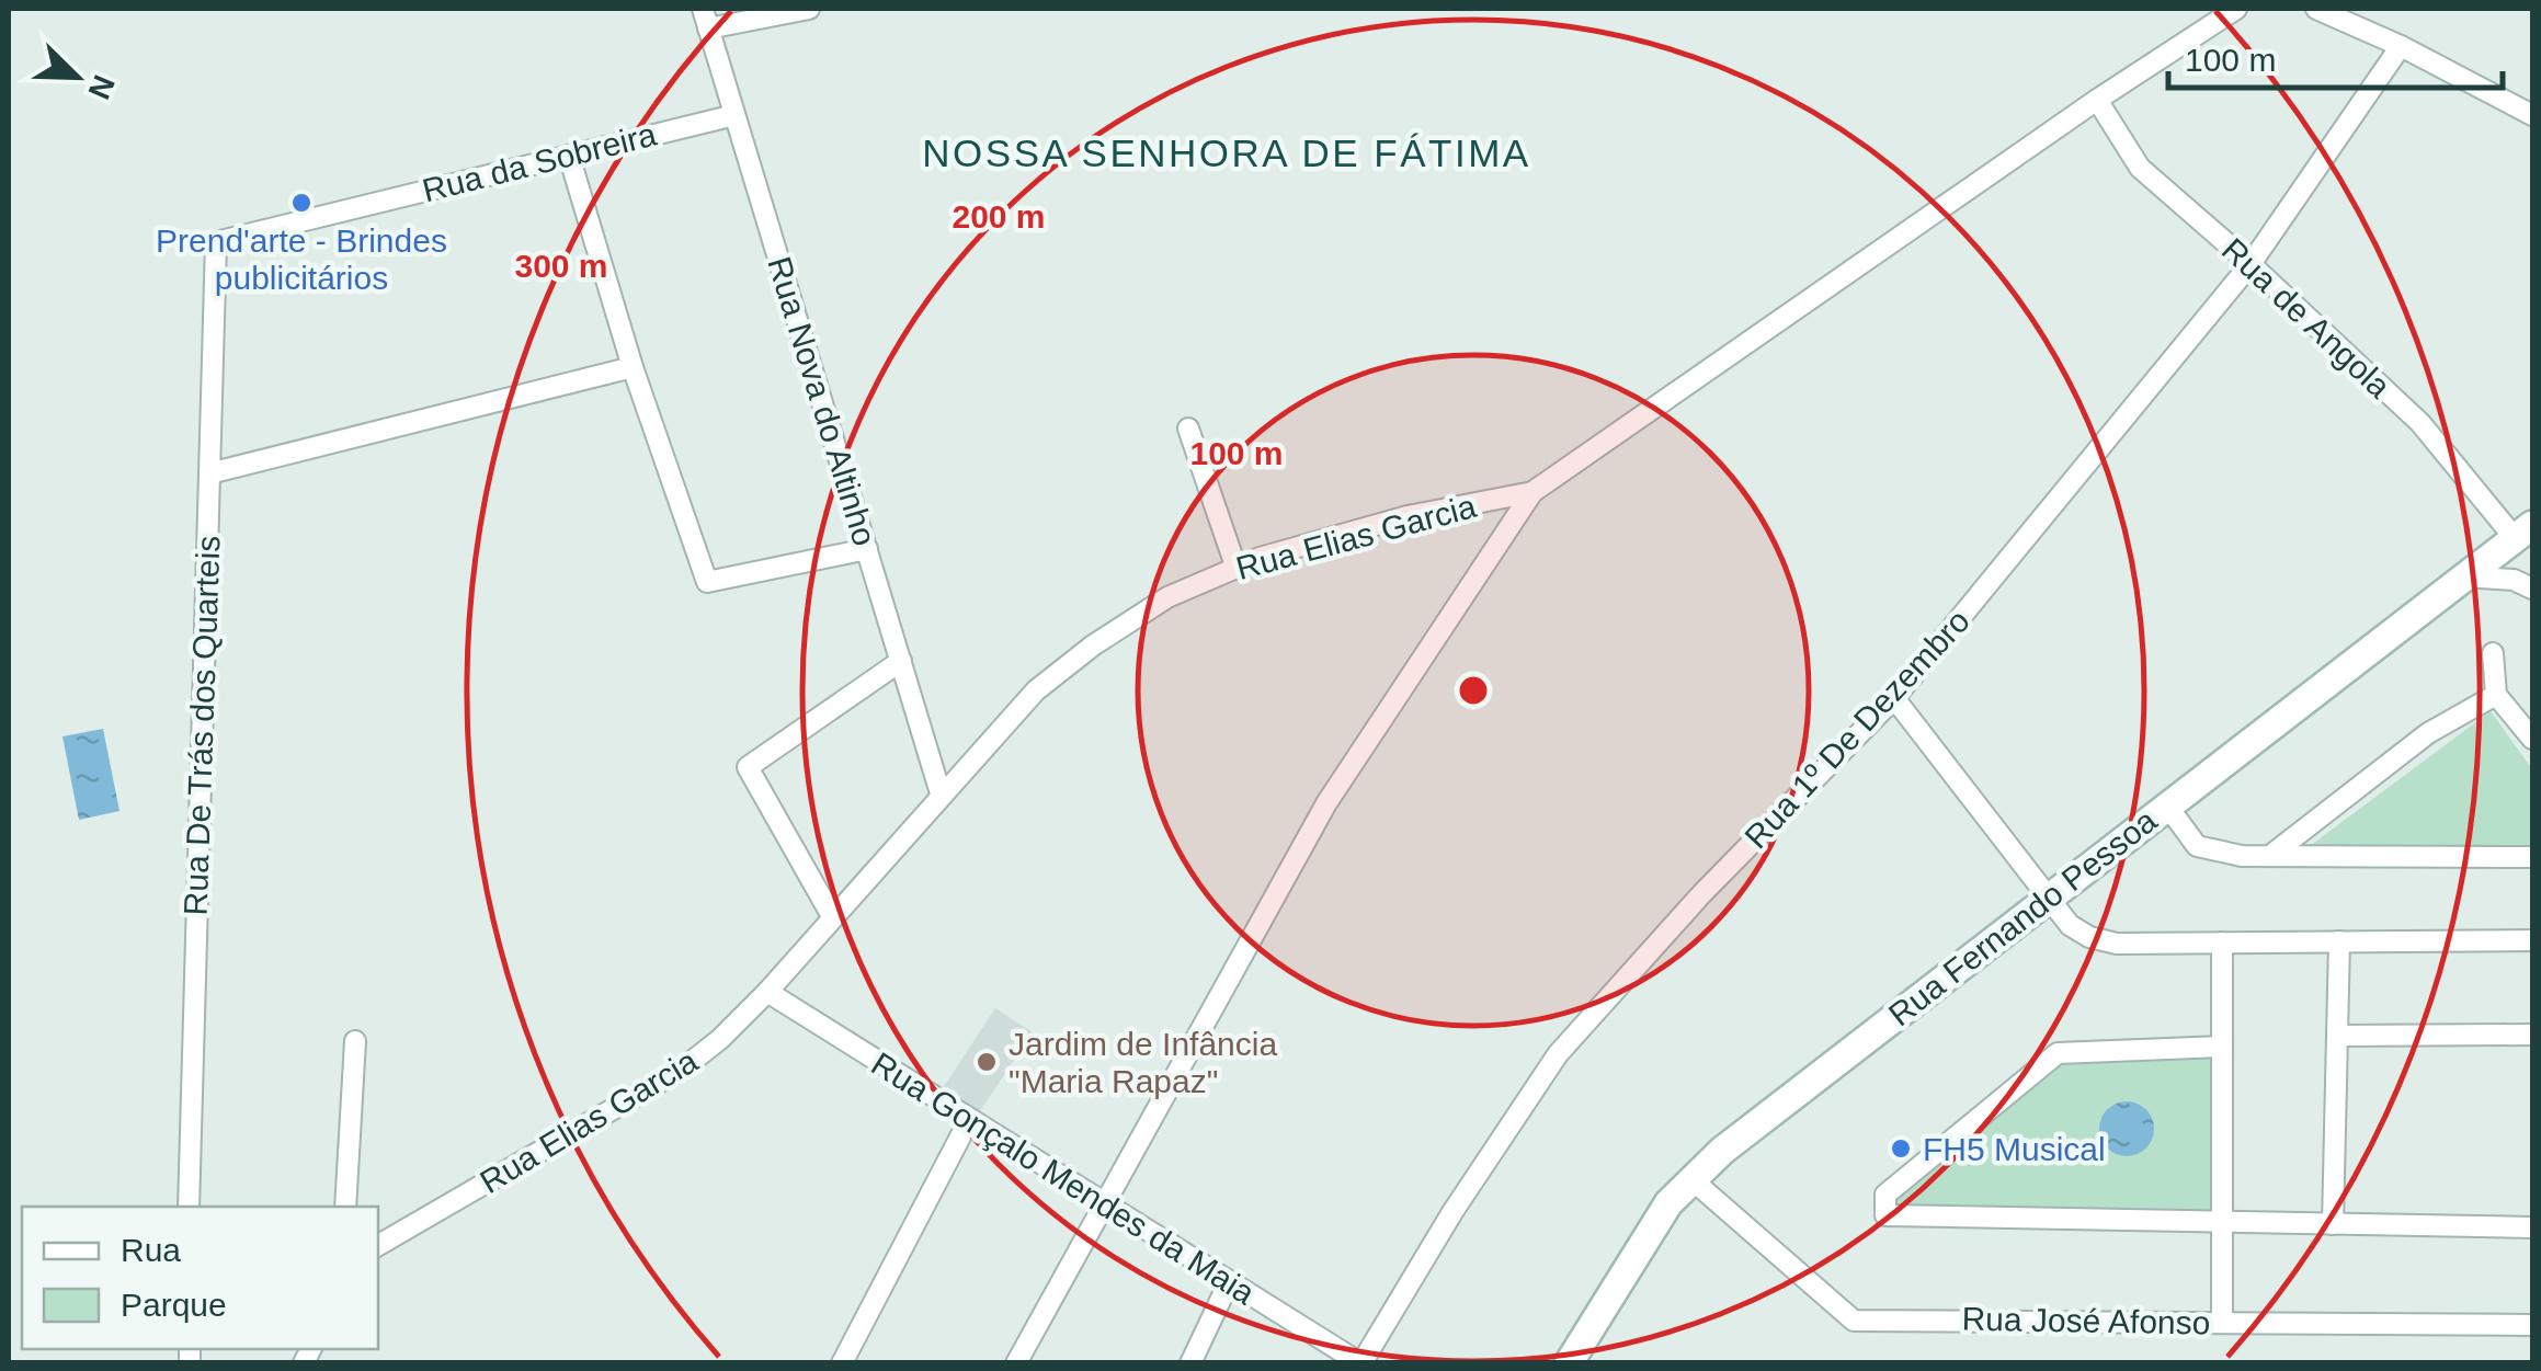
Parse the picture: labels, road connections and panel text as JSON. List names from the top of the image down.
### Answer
{
  "streets": {
    "street": [
      "Rua da Sobreira",
      "Rua de Angola",
      "Rua Nova do Altinho",
      "Rua Elias Garcia",
      "Rua De Trás dos Quarteis",
      "Rua 1º De Dezembro",
      "Rua Fernando Pessoa",
      "Rua Gonçalo Mendes da Maia",
      "Rua José Afonso"
    ]
  },
  "crossings": [
    ["Rua da Sobreira", "Rua Nova do Altinho"],
    ["Rua da Sobreira", "Rua De Trás dos Quarteis"],
    ["Rua de Angola", "Rua Elias Garcia"],
    ["Rua de Angola", "Rua 1º De Dezembro"],
    ["Rua de Angola", "Rua Fernando Pessoa"],
    ["Rua Nova do Altinho", "Rua Elias Garcia"],
    ["Rua Elias Garcia", "Rua Gonçalo Mendes da Maia"],
    ["Rua 1º De Dezembro", "Rua Gonçalo Mendes da Maia"],
    ["Rua Fernando Pessoa", "Rua José Afonso"]
  ],
  "districts": ["NOSSA SENHORA DE FÁTIMA"],
  "places": ["Prend'arte - Brindes publicitários", "Jardim de Infância \"Maria Rapaz\"", "FH5 Musical"],
  "legend": ["Rua", "Parque"],
  "scale_bar": "100 m",
  "north": "bottom right",
  "rings": ["200 m", "300 m", "100 m"]
}
